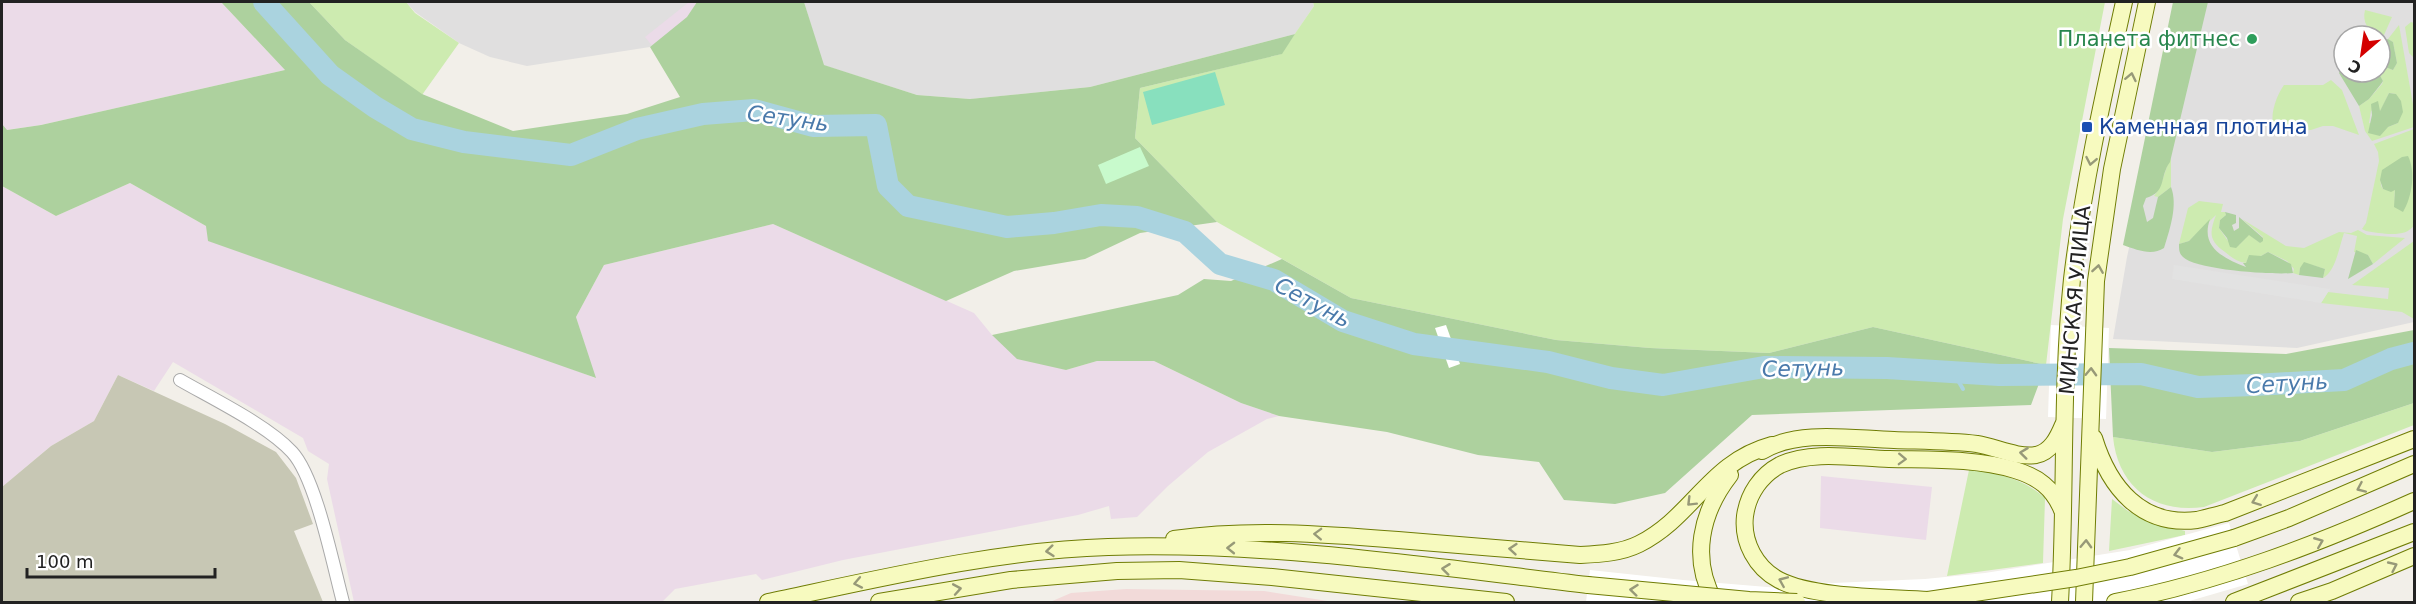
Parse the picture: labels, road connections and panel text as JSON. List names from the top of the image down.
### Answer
{
  "streets": {
    "main road": ["МИНСКАЯ УЛИЦА"]
  },
  "water": ["Сетунь"],
  "places": {
    "other": ["Планета фитнес"],
    "transit": ["Каменная плотина"]
  },
  "scale_bar": "100 m",
  "north": "bottom left"
}
